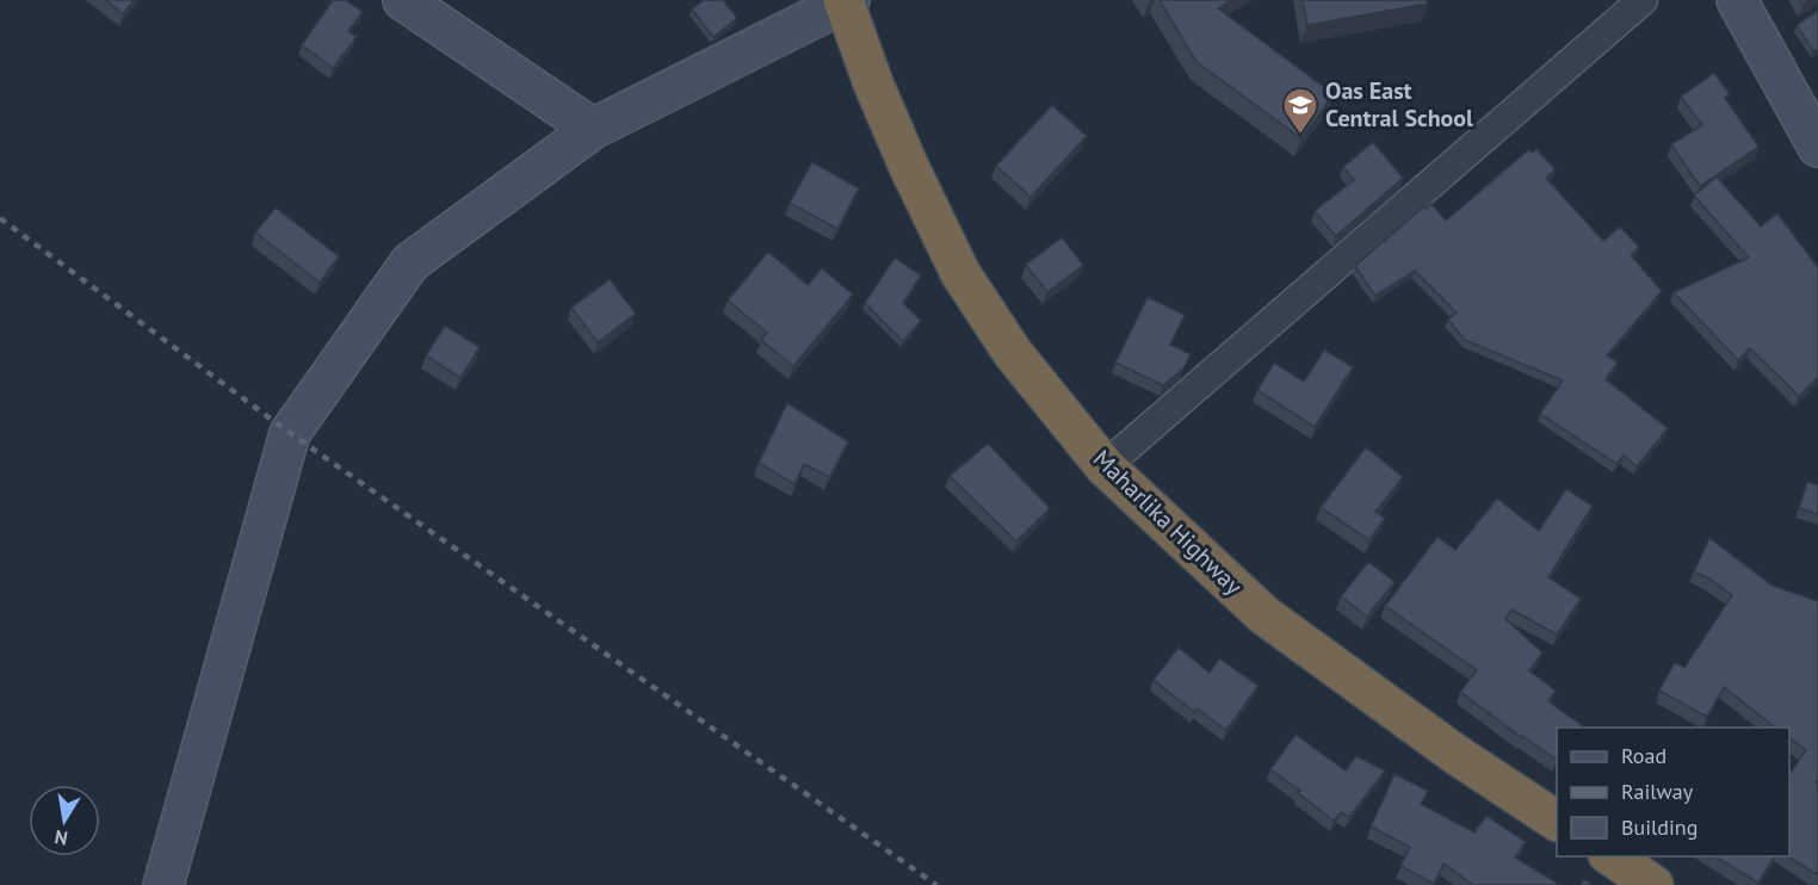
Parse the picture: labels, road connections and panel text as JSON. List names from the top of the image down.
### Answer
{
  "streets": {
    "highway": ["Maharlika Highway"]
  },
  "places": {
    "school or university": ["Oas East Central School"]
  },
  "legend": ["Road", "Railway", "Building"],
  "north": "bottom"
}
